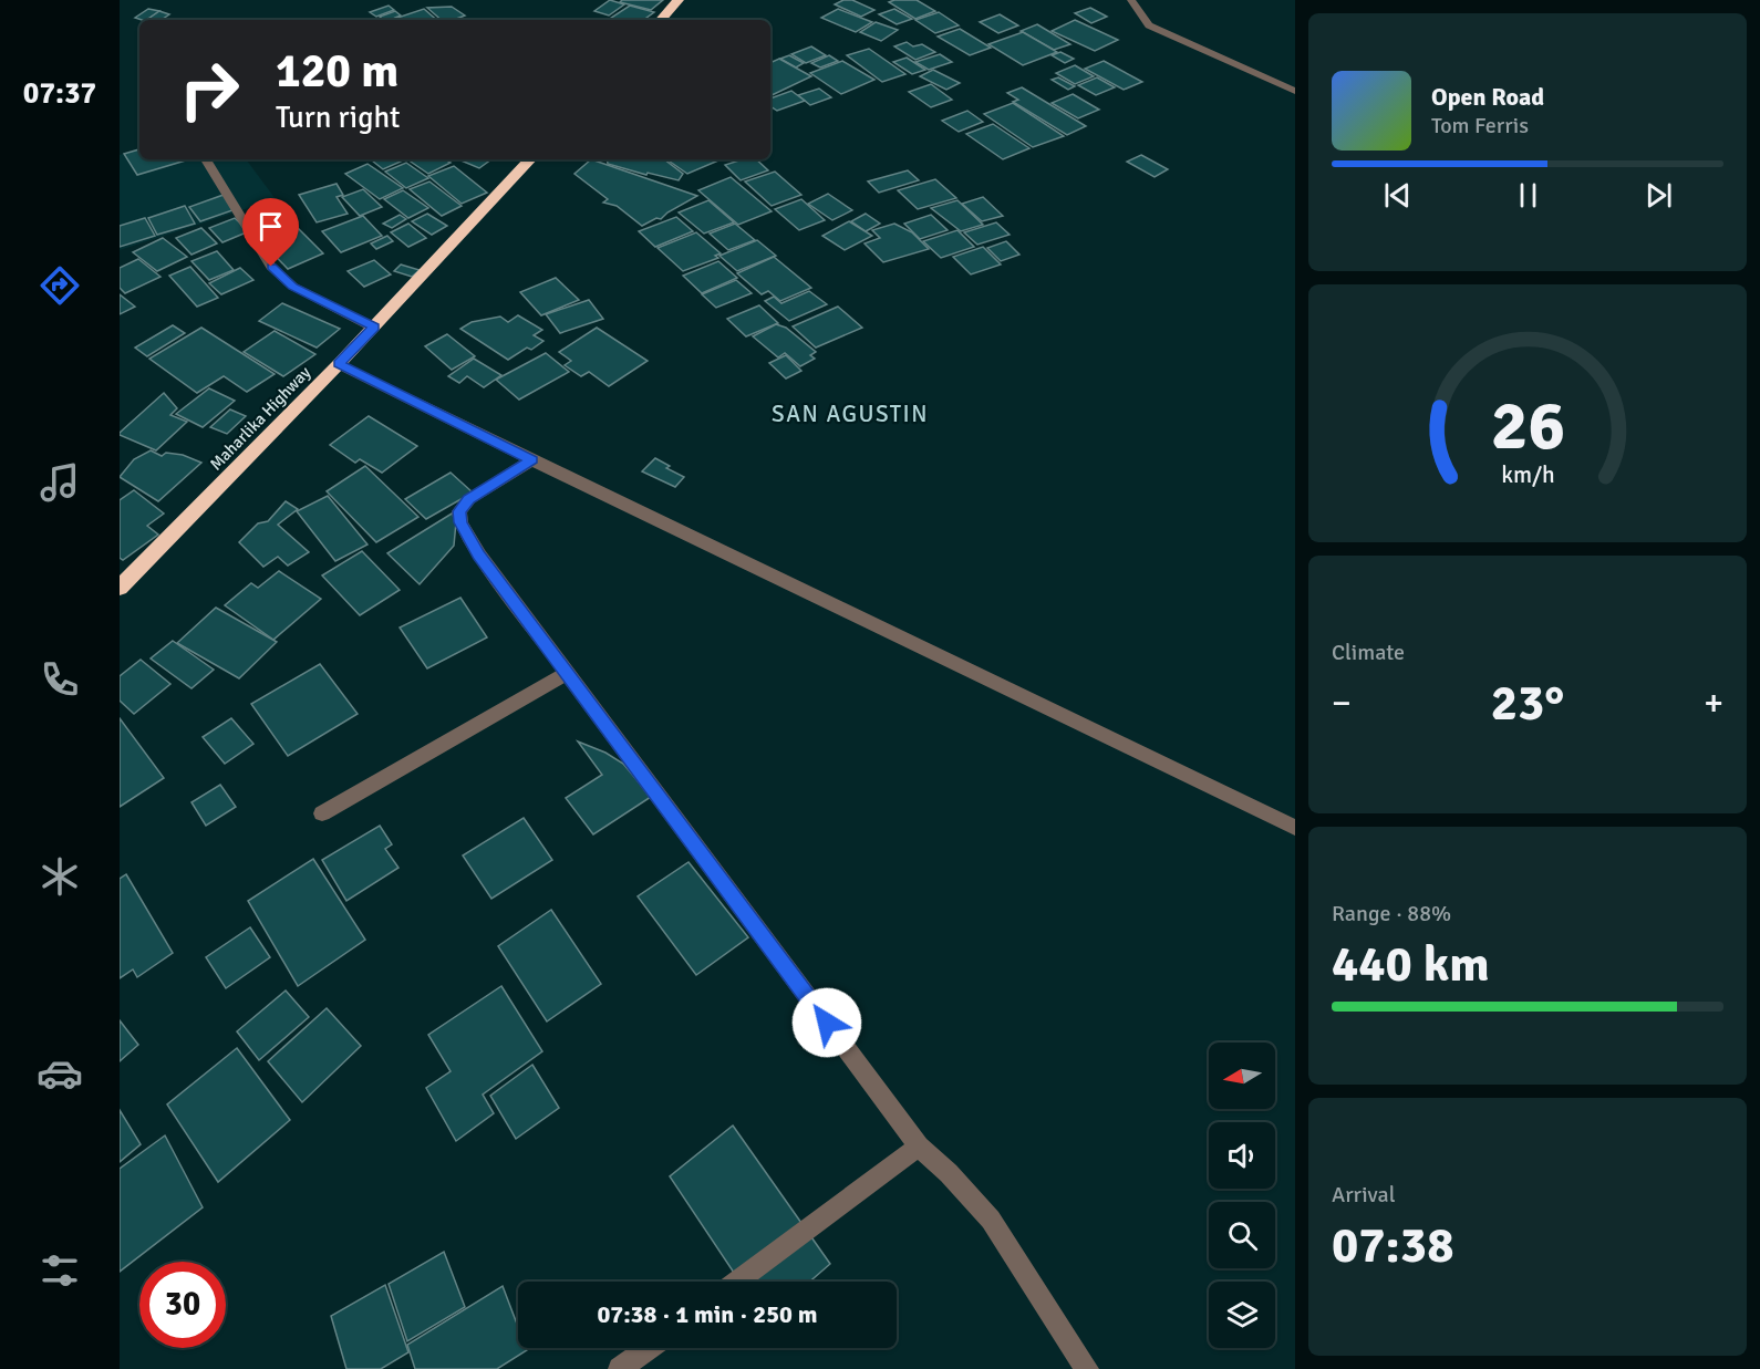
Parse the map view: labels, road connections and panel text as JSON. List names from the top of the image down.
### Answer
{
  "streets": {
    "highway": ["Maharlika Highway"]
  },
  "districts": ["SAN AGUSTIN"],
  "north": "left",
  "page": {
    "tabs": "07:37",
    "turn": ["120 m", "Turn right"],
    "song": ["Open Road", "Tom Ferris"],
    "tile": [
      "Climate",
      ["Range · 88%", "440 km"],
      ["Arrival", "07:38"]
    ],
    "heat": ["−", "23°", "+"],
    "limit": "30",
    "trip": "07:38 · 1 min · 250 m",
    "gauge": ["26", "km/h"]
  }
}
